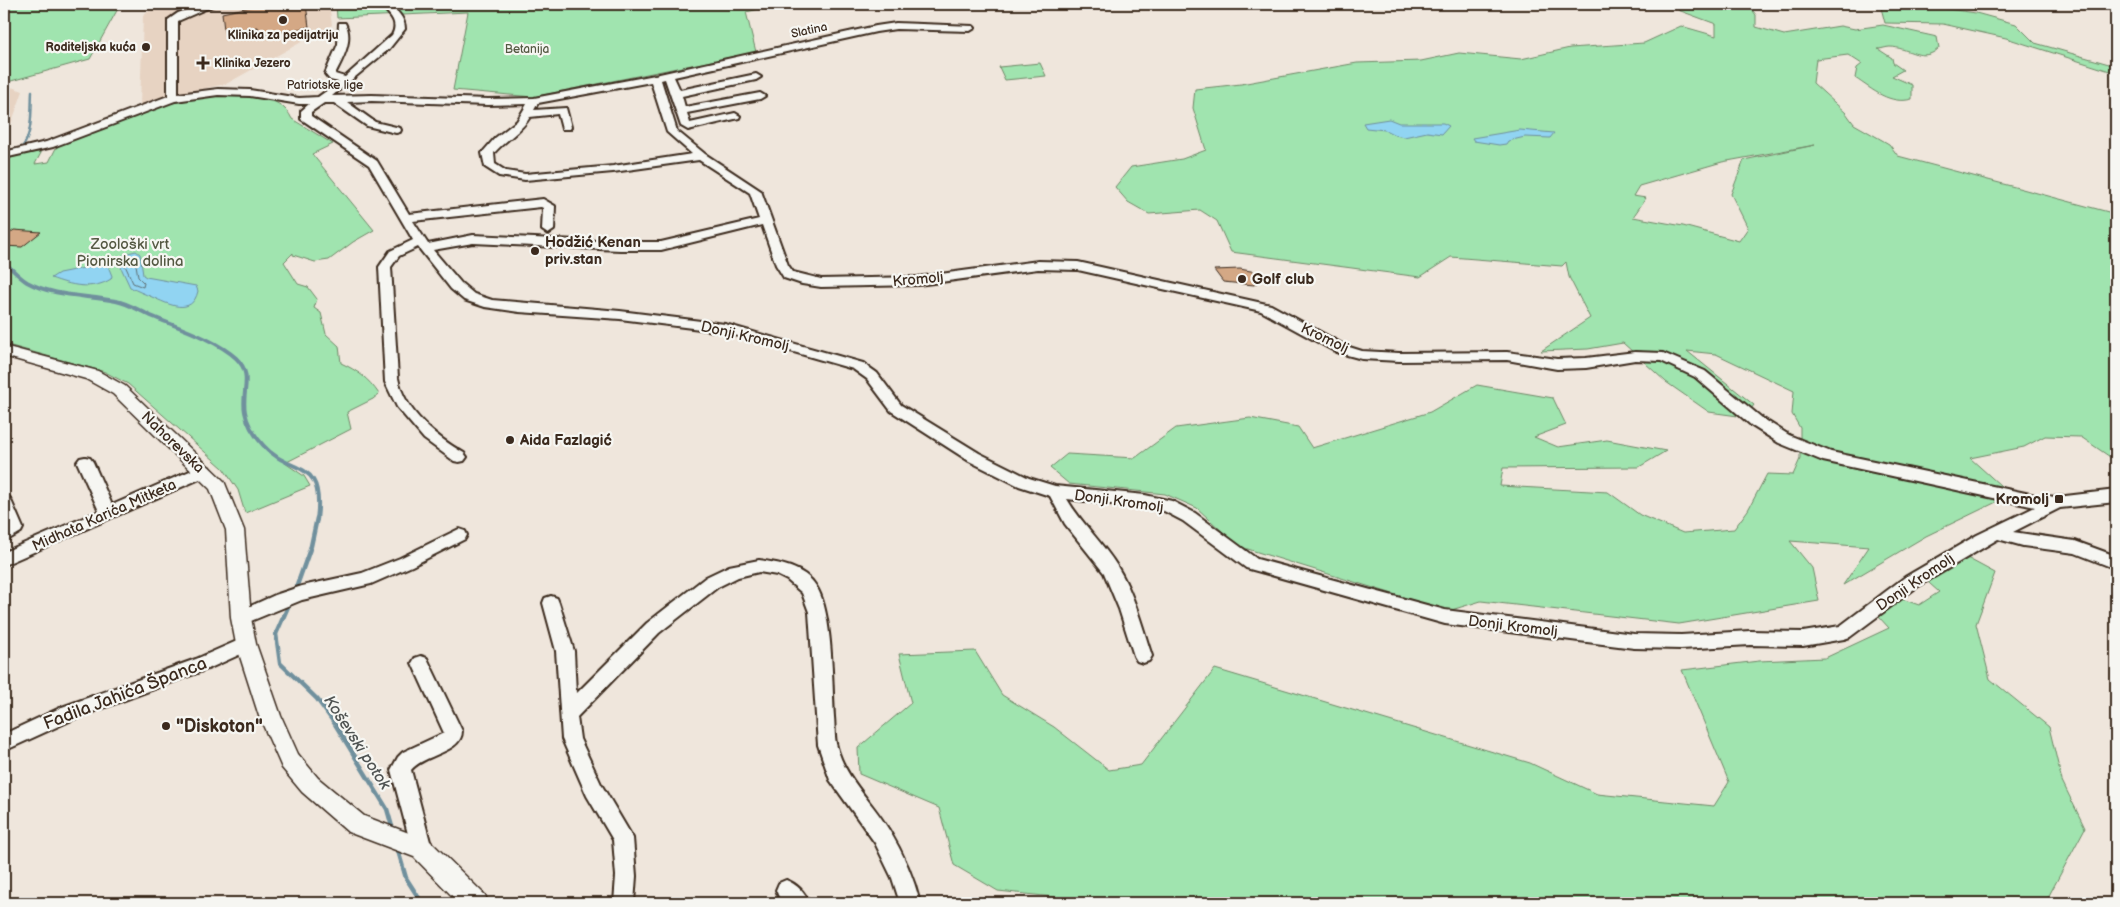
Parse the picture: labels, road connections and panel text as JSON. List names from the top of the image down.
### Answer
{
  "streets": {
    "street": [
      "Slatina",
      "Patriotske lige",
      "Kromolj",
      "Donji Kromolj",
      "Nahorevska",
      "Midhata Karića Mitketa",
      "Fadila Jahića Španca"
    ]
  },
  "crossings": [
    ["Slatina", "Patriotske lige"],
    ["Slatina", "Kromolj"],
    ["Patriotske lige", "Kromolj"],
    ["Patriotske lige", "Donji Kromolj"],
    ["Kromolj", "Donji Kromolj"],
    ["Nahorevska", "Midhata Karića Mitketa"],
    ["Nahorevska", "Fadila Jahića Španca"]
  ],
  "water": ["Koševski potok"],
  "parks": ["Betanija", "Zoološki vrt Pionirska dolina"],
  "places": {
    "other": [
      "Klinika za pedijatriju",
      "Roditeljska kuća",
      "Hodžić Kenan priv.stan",
      "Golf club",
      "Aida Fazlagić",
      "\"Diskoton\""
    ],
    "health": ["Klinika Jezero"],
    "transit": ["Kromolj"]
  }
}
